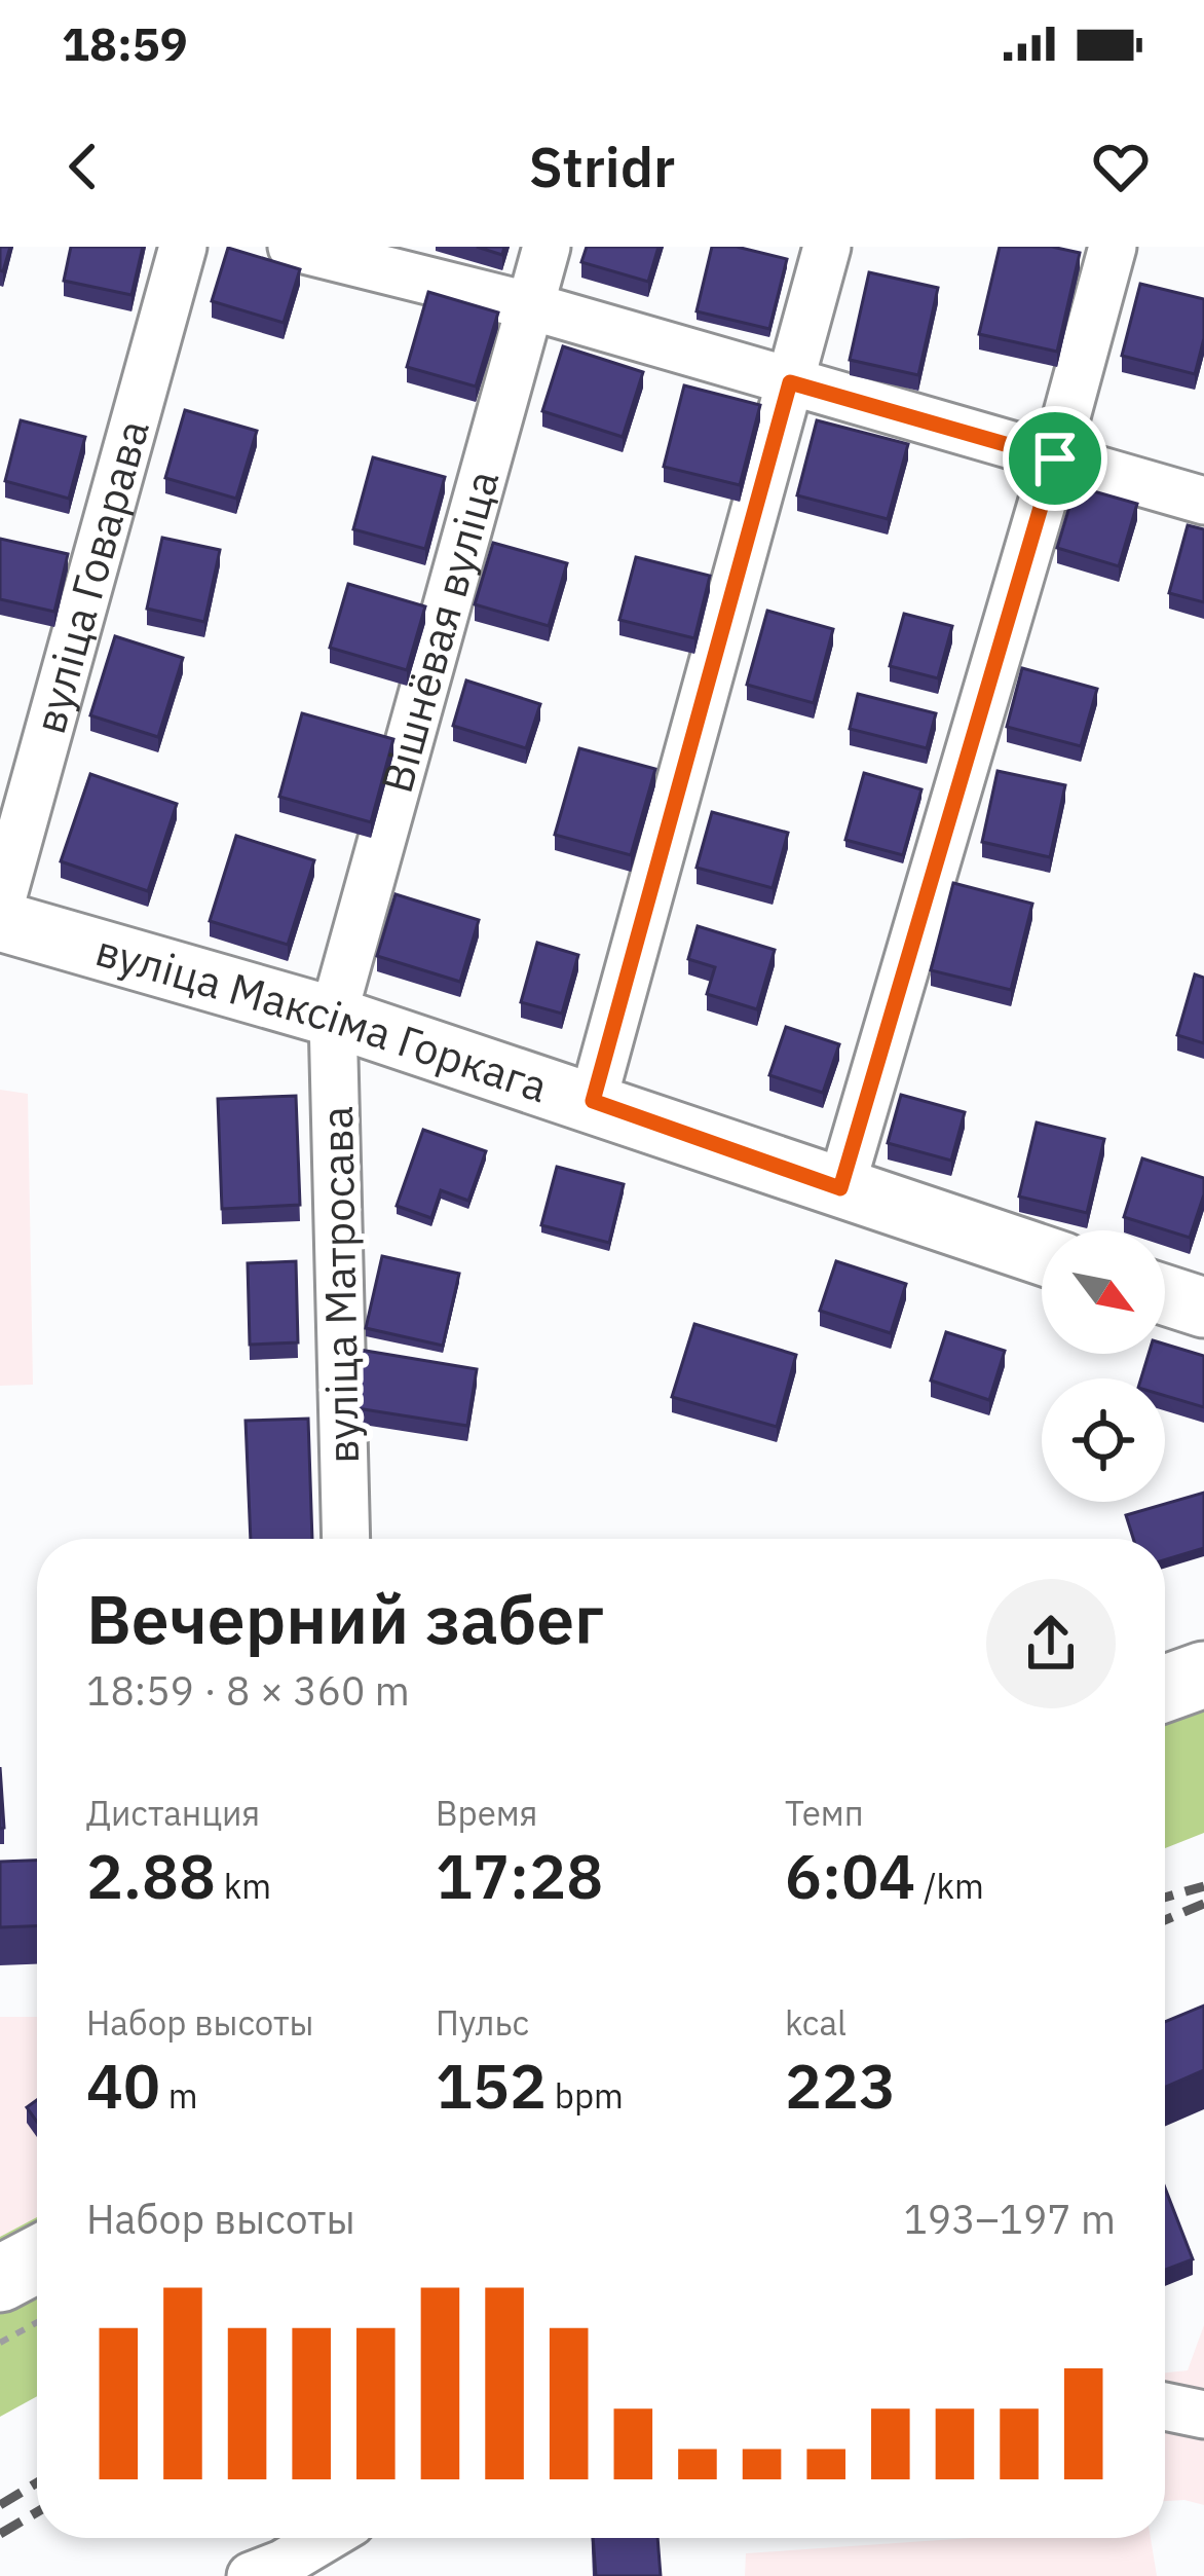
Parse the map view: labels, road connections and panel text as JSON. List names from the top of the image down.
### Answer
{
  "streets": {
    "street": [
      "вуліца Говарава",
      "Вішнёвая вуліца",
      "вуліца Максіма Горкага",
      "вуліца Матросава"
    ]
  },
  "crossings": [
    ["Вішнёвая вуліца", "вуліца Максіма Горкага"],
    ["Вішнёвая вуліца", "вуліца Матросава"],
    ["вуліца Максіма Горкага", "вуліца Матросава"]
  ],
  "north": "bottom right",
  "page": {
    "status": "18:59",
    "header": "Stridr",
    "heading": ["Вечерний забег", "18:59 · 8 × 360 m"],
    "stats": [
      ["Дистанция", "2.88 km"],
      ["Время", "17:28"],
      ["Темп", "6:04 /km"],
      ["Набор высоты", "40 m"],
      ["Пульс", "152 bpm"],
      ["kcal", "223"]
    ],
    "chart": ["Набор высоты", "193–197 m"]
  }
}
